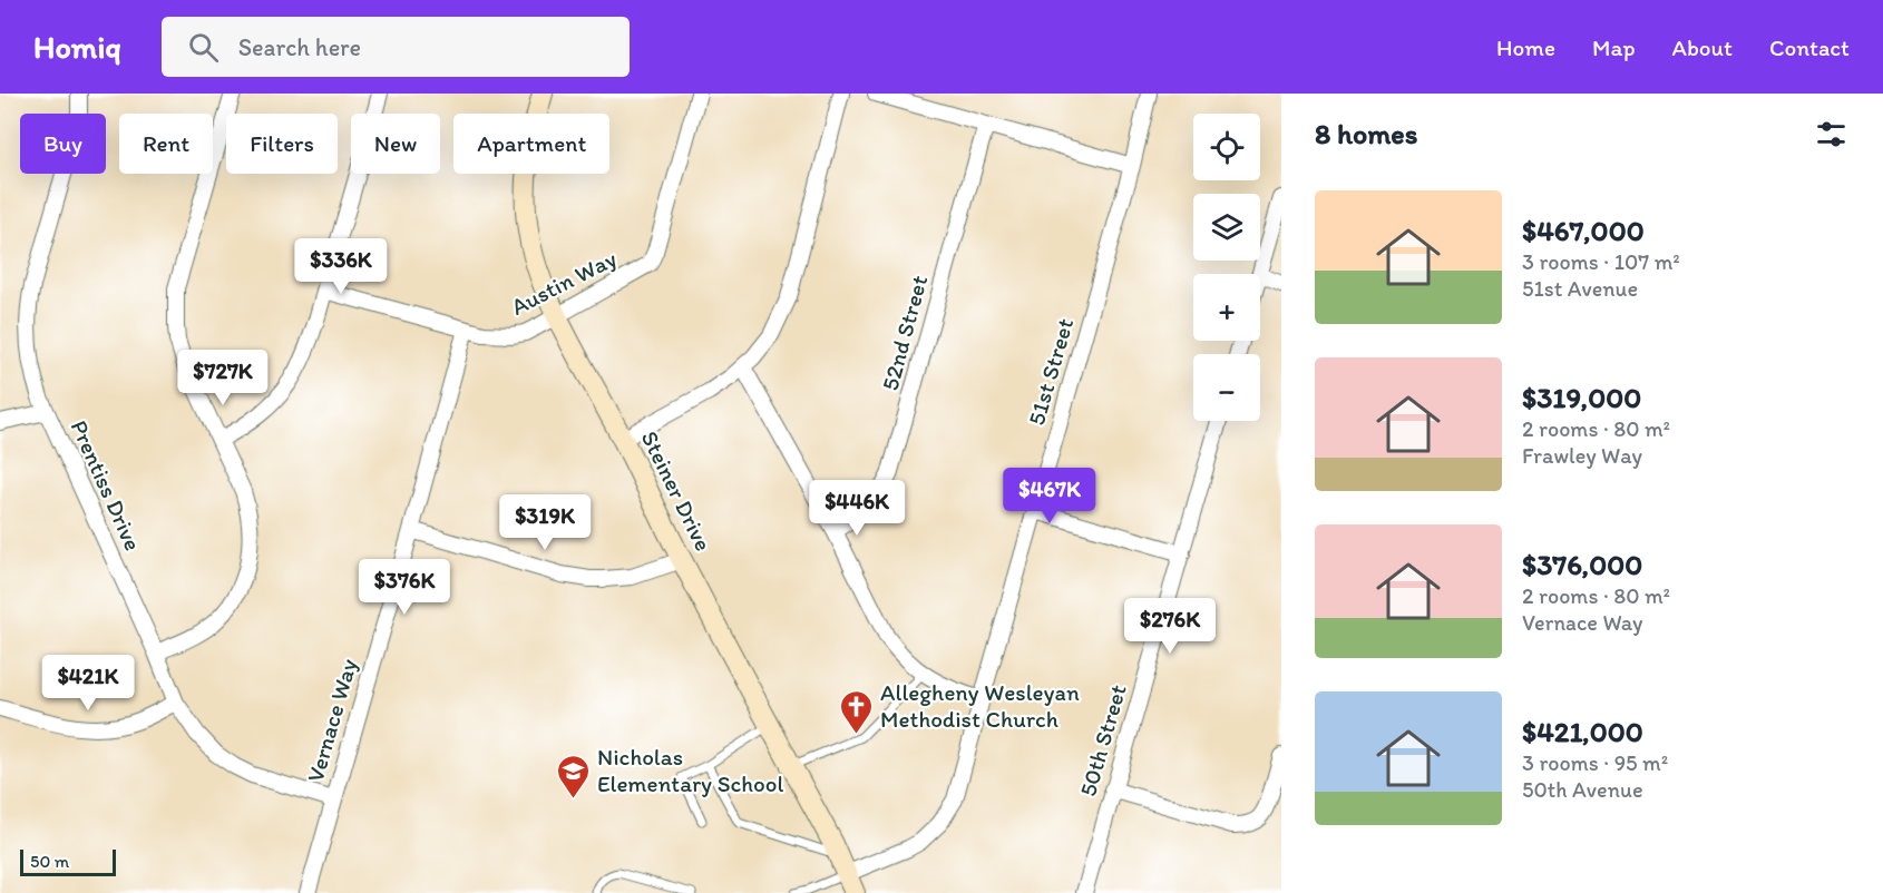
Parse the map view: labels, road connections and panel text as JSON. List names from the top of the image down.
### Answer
{
  "streets": {
    "street": [
      "Austin Way",
      "52nd Street",
      "51st Street",
      "Prentiss Drive",
      "Steiner Drive",
      "Vernace Way",
      "50th Street"
    ]
  },
  "crossings": [
    ["Austin Way", "Steiner Drive"],
    ["Austin Way", "Vernace Way"],
    ["51st Street", "Steiner Drive"],
    ["Prentiss Drive", "Vernace Way"]
  ],
  "places": {
    "church": ["Allegheny Wesleyan Methodist Church"],
    "school or university": ["Nicholas Elementary School"]
  },
  "scale_bar": "50 m",
  "page": {
    "header": "Homiq",
    "search": "Search here",
    "nav": [
      "Home",
      "Map",
      "About",
      "Contact"
    ],
    "heading": "8 homes",
    "map_buttons": ["+", "−"],
    "chip": [
      "Buy",
      "Rent",
      "Filters",
      "New",
      "Apartment"
    ],
    "list": [
      {
        "name": "$467,000",
        "note": "3 rooms · 107 m² · 51st Avenue"
      },
      {
        "name": "$319,000",
        "note": "2 rooms · 80 m² · Frawley Way"
      },
      {
        "name": "$376,000",
        "note": "2 rooms · 80 m² · Vernace Way"
      },
      {
        "name": "$421,000",
        "note": "3 rooms · 95 m² · 50th Avenue"
      }
    ],
    "price": [
      "$336K",
      "$727K",
      "$467K",
      "$446K",
      "$319K",
      "$376K",
      "$276K",
      "$421K"
    ],
    "scale": "50 m"
  }
}
